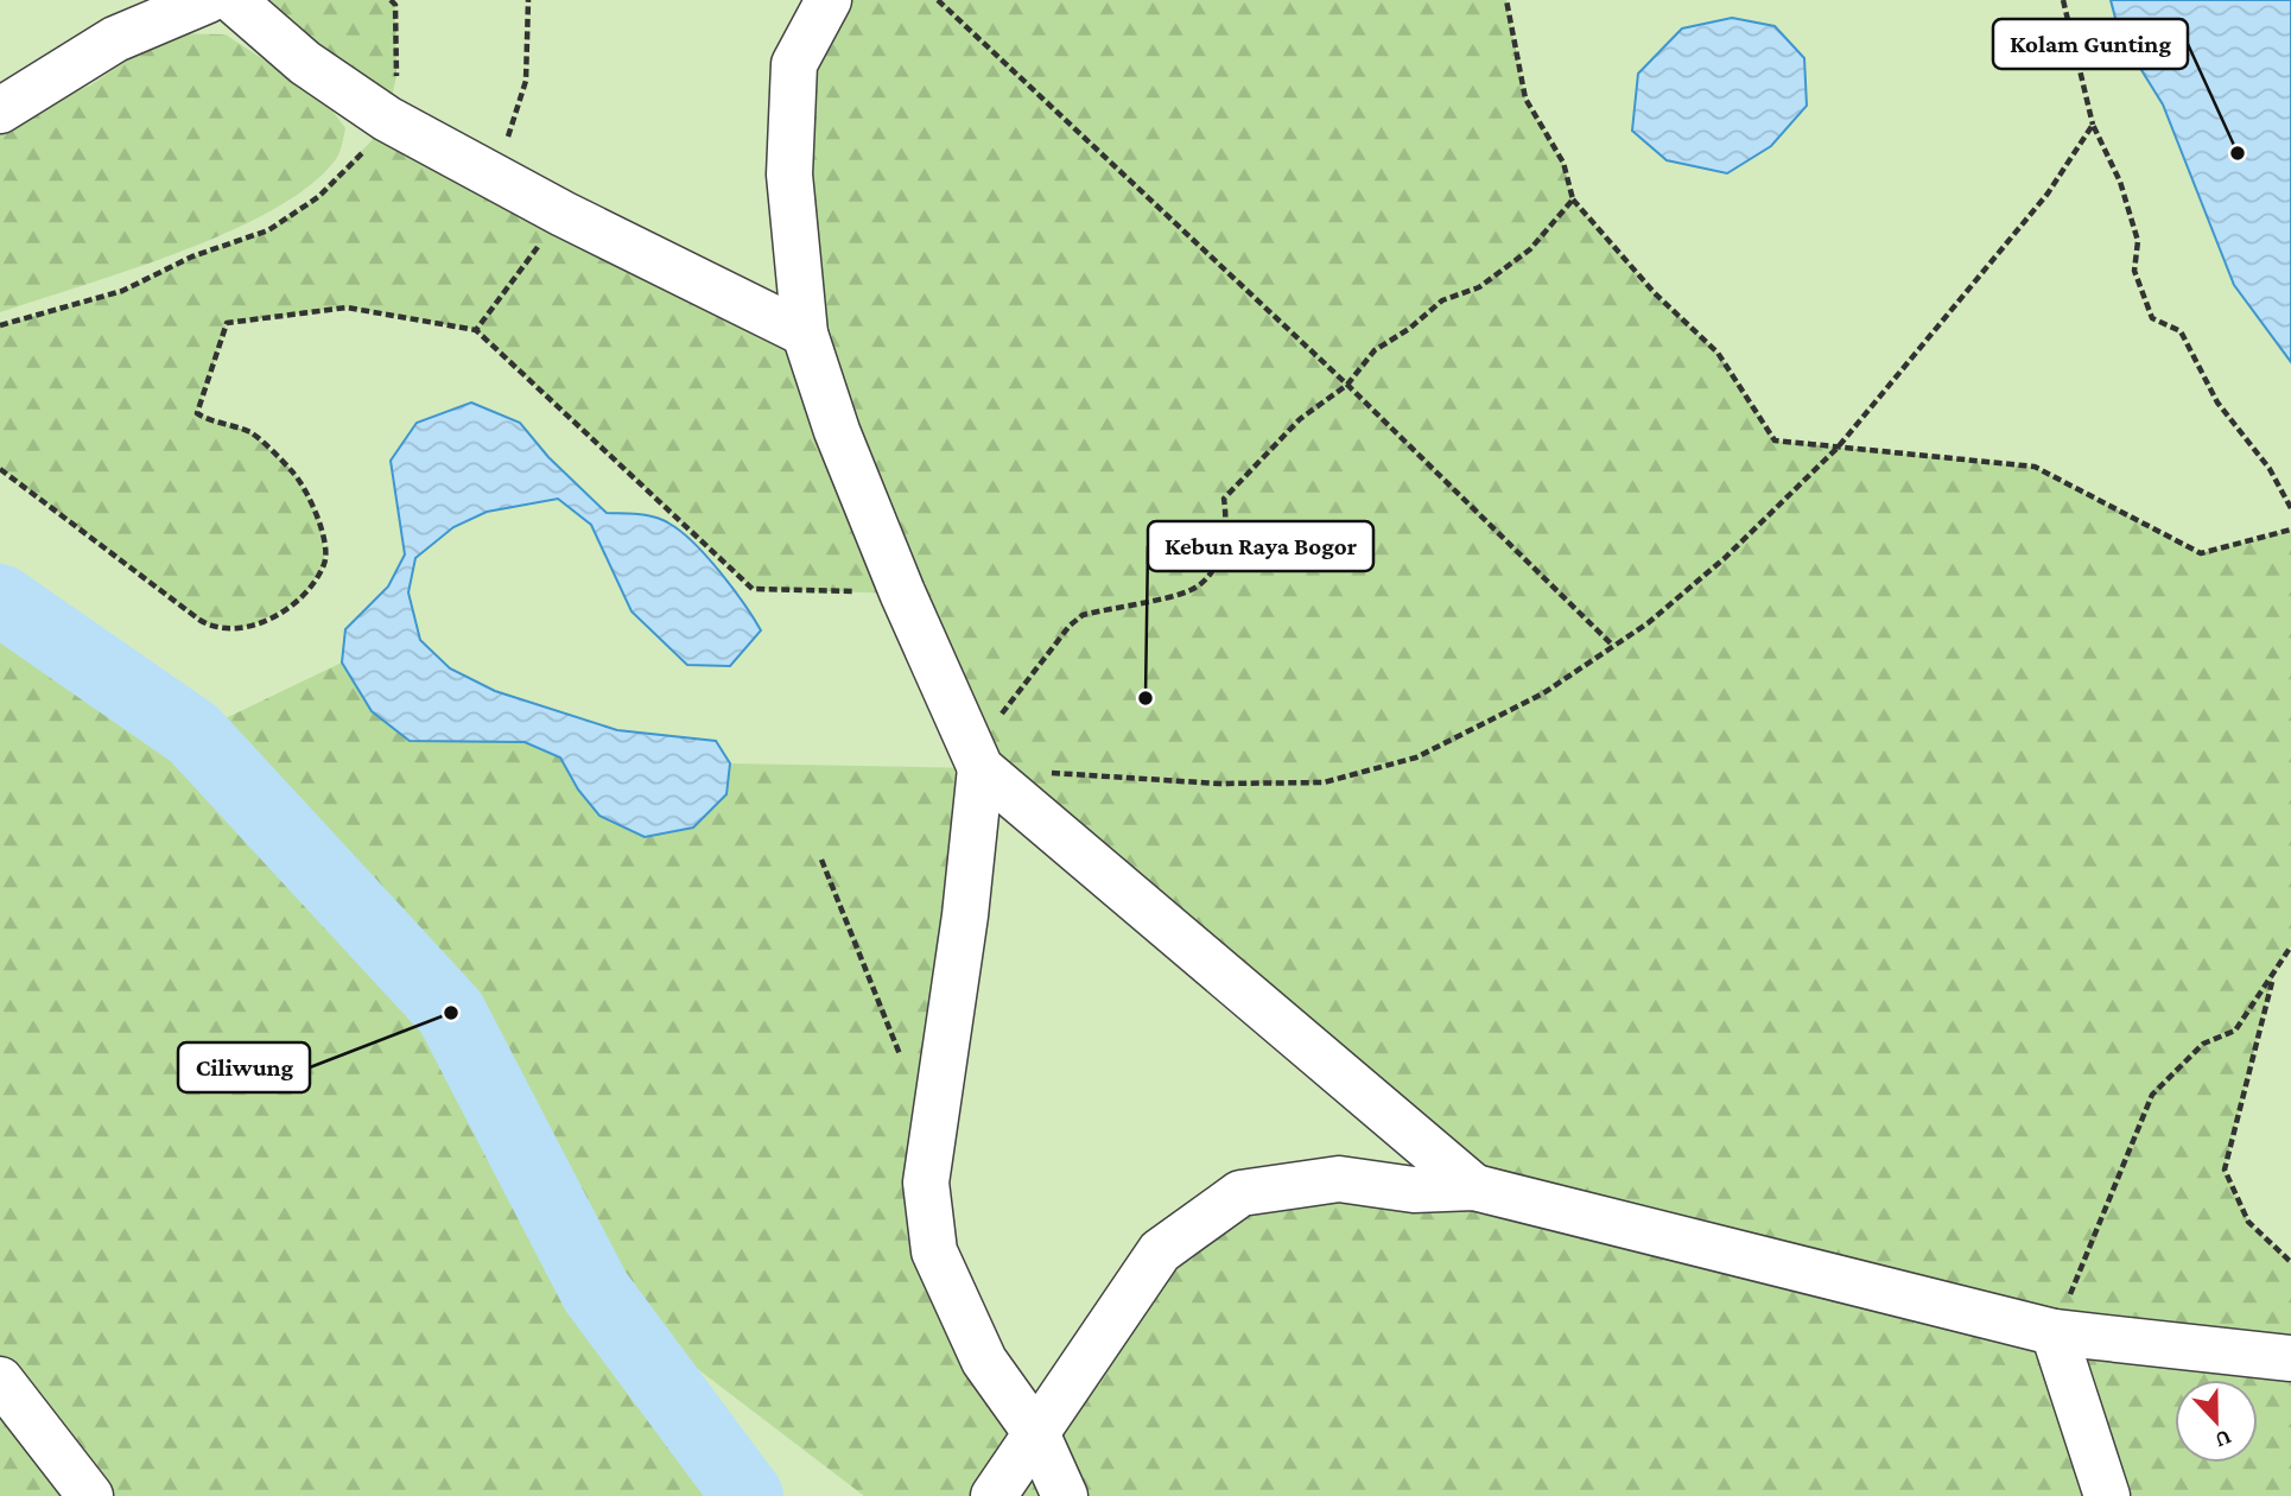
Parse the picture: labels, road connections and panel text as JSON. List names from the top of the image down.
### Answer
{
  "places": ["Kolam Gunting", "Kebun Raya Bogor", "Ciliwung"],
  "north": "bottom"
}
